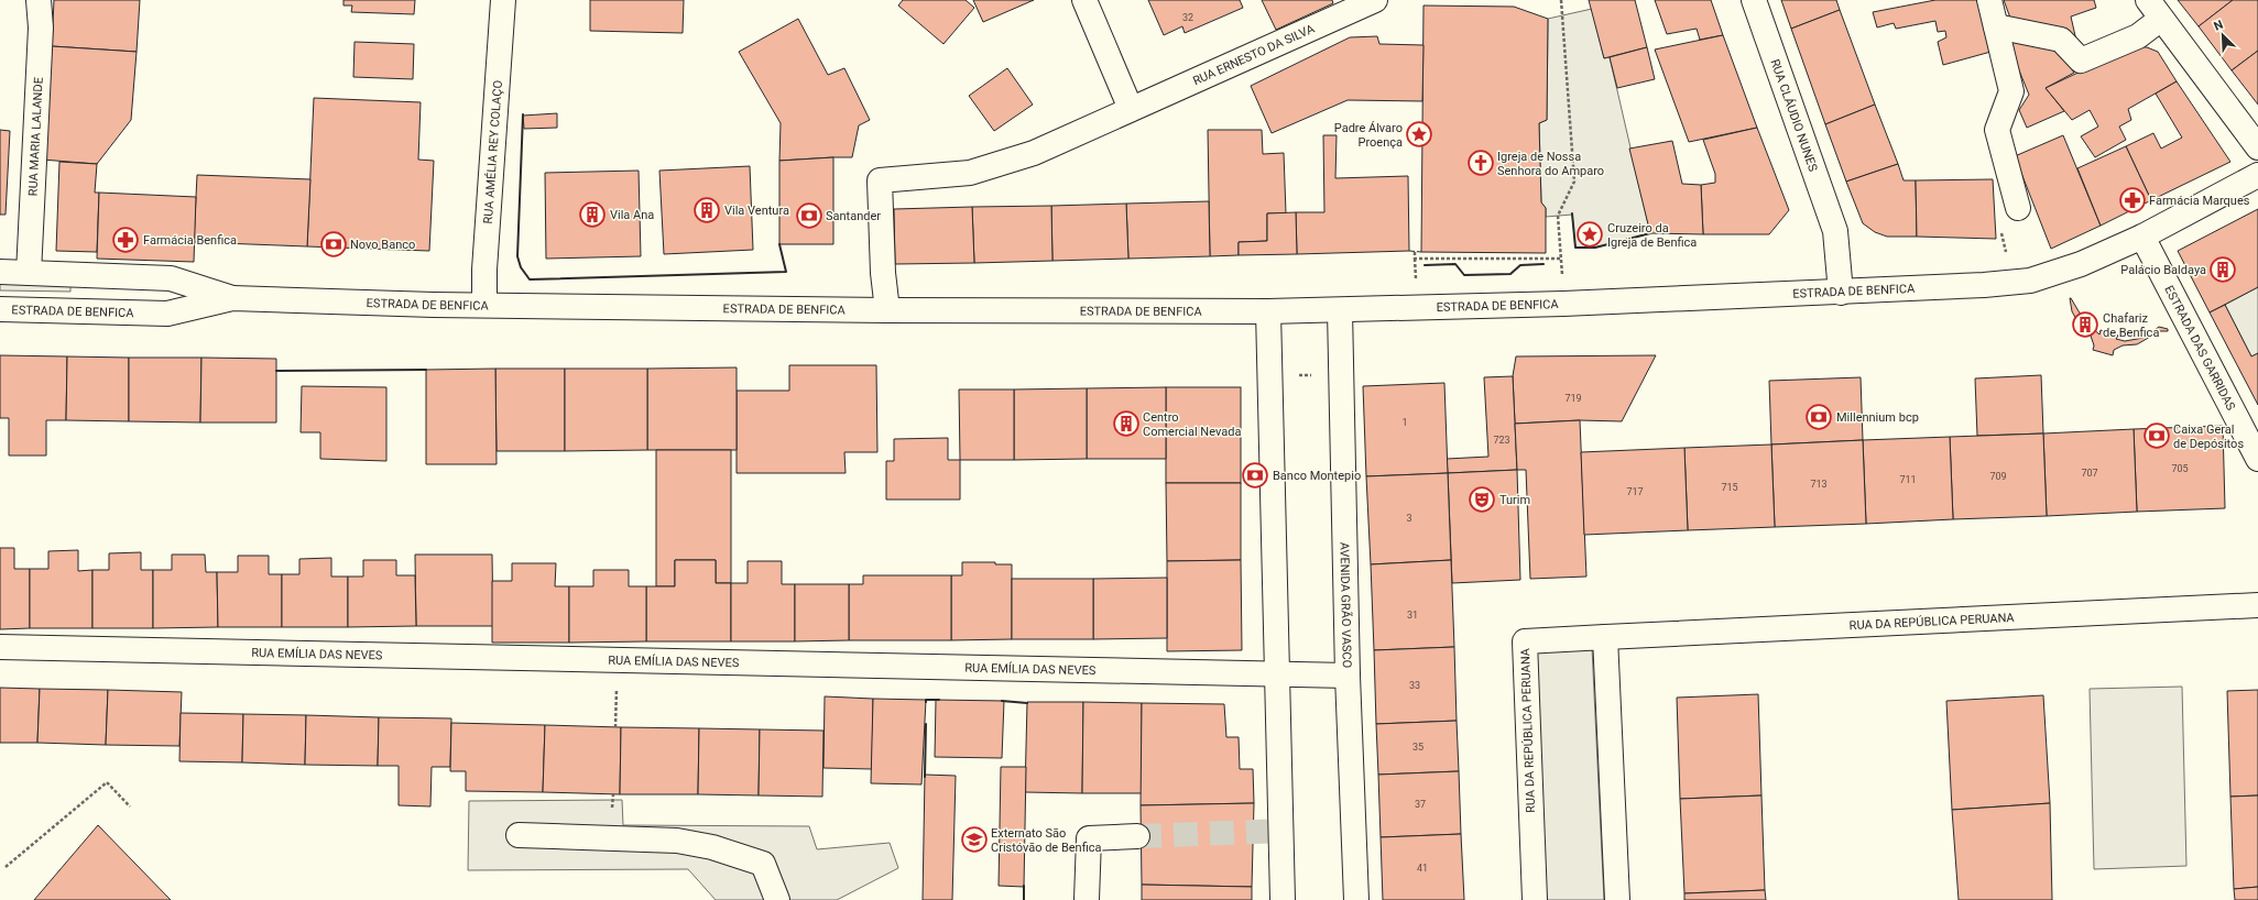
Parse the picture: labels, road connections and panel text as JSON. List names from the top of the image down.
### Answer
{
  "streets": {
    "street": [
      "RUA ERNESTO DA SILVA",
      "RUA CLÁUDIO NUNES",
      "RUA MARIA LALANDE",
      "RUA AMÉLIA REY COLAÇO",
      "ESTRADA DE BENFICA",
      "ESTRADA DAS GARRIDAS",
      "AVENIDA GRÃO VASCO",
      "RUA DA REPÚBLICA PERUANA",
      "RUA EMÍLIA DAS NEVES"
    ]
  },
  "crossings": [
    ["RUA ERNESTO DA SILVA", "ESTRADA DE BENFICA"],
    ["RUA CLÁUDIO NUNES", "ESTRADA DE BENFICA"],
    ["RUA AMÉLIA REY COLAÇO", "ESTRADA DE BENFICA"],
    ["ESTRADA DE BENFICA", "ESTRADA DAS GARRIDAS"],
    ["ESTRADA DE BENFICA", "AVENIDA GRÃO VASCO"],
    ["AVENIDA GRÃO VASCO", "RUA EMÍLIA DAS NEVES"]
  ],
  "places": {
    "place": ["Padre Álvaro Proença", "Cruzeiro da Igreja de Benfica"],
    "church": ["Igreja de Nossa Senhora do Amparo"],
    "pharmacy": ["Farmácia Marques", "Farmácia Benfica"],
    "building": [
      "Vila Ventura",
      "Vila Ana",
      "Palácio Baldaya",
      "Chafariz de Benfica",
      "Centro Comercial Nevada"
    ],
    "bank": [
      "Santander",
      "Novo Banco",
      "Millennium bcp",
      "Caixa Geral de Depósitos",
      "Banco Montepio"
    ],
    "theatre": ["Turim"],
    "school or university": ["Externato São Cristóvão de Benfica"]
  },
  "house_numbers": [
    "32",
    "719",
    "1",
    "723",
    "705",
    "707",
    "709",
    "711",
    "713",
    "715",
    "717",
    "3",
    "31",
    "33",
    "35",
    "37",
    "41"
  ],
  "north": "top left"
}
